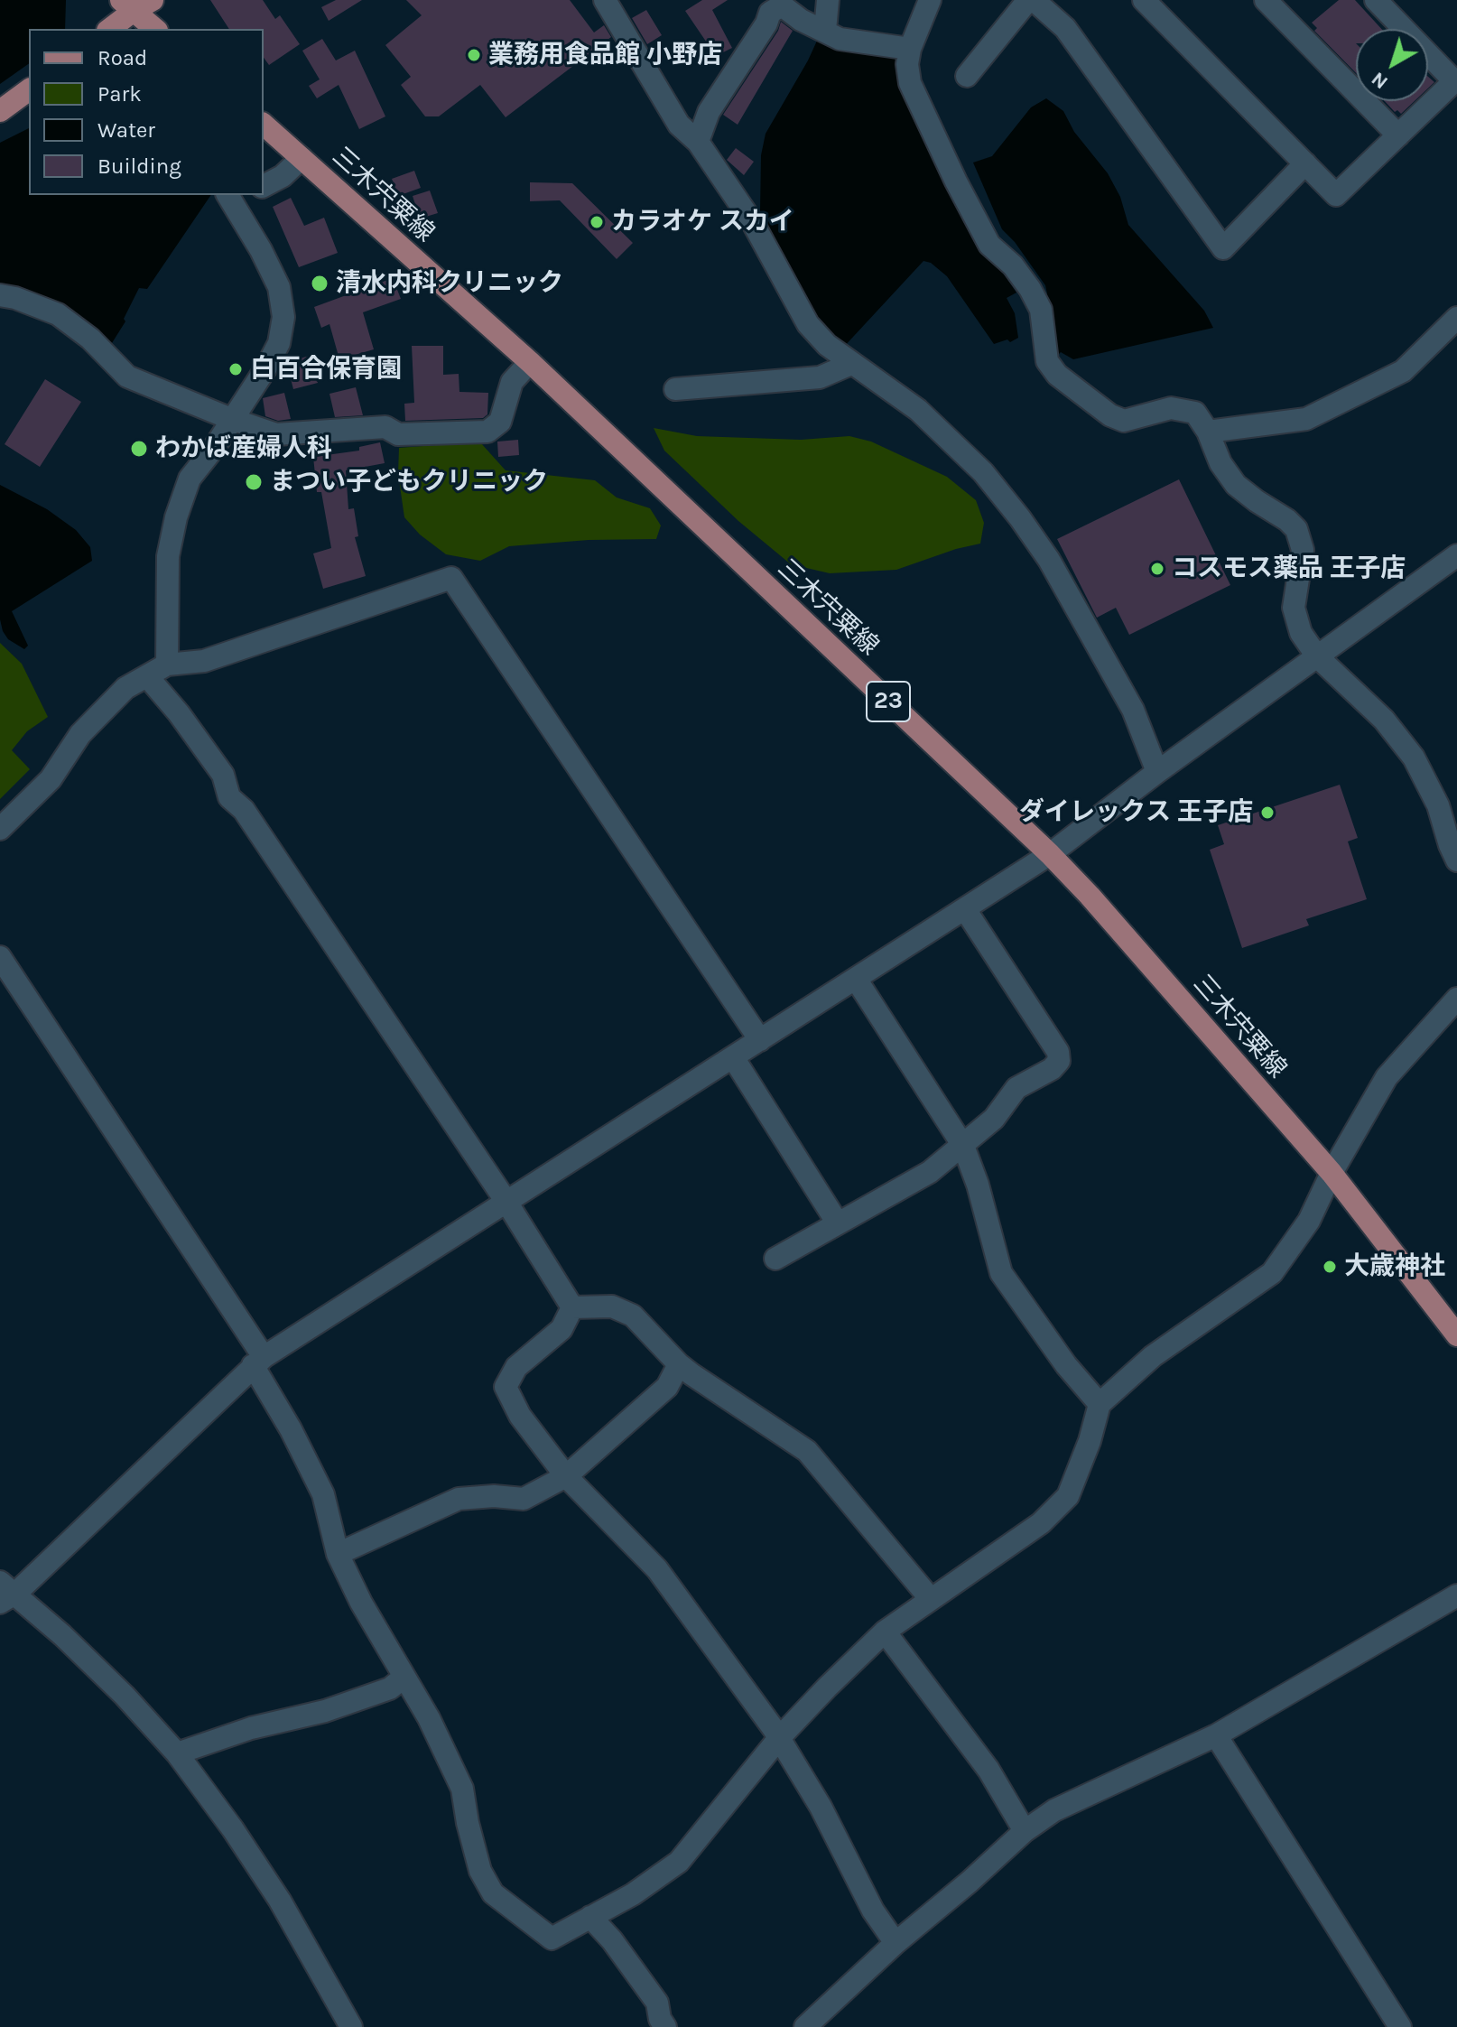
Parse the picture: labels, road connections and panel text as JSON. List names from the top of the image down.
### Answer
{
  "streets": {
    "main road": ["三木宍粟線", "23"]
  },
  "places": [
    "業務用食品館 小野店",
    "カラオケ スカイ",
    "清水内科クリニック",
    "白百合保育園",
    "わかば産婦人科",
    "まつい子どもクリニック",
    "コスモス薬品 王子店",
    "ダイレックス 王子店",
    "大歳神社"
  ],
  "legend": [
    "Road",
    "Park",
    "Water",
    "Building"
  ],
  "north": "bottom left"
}
